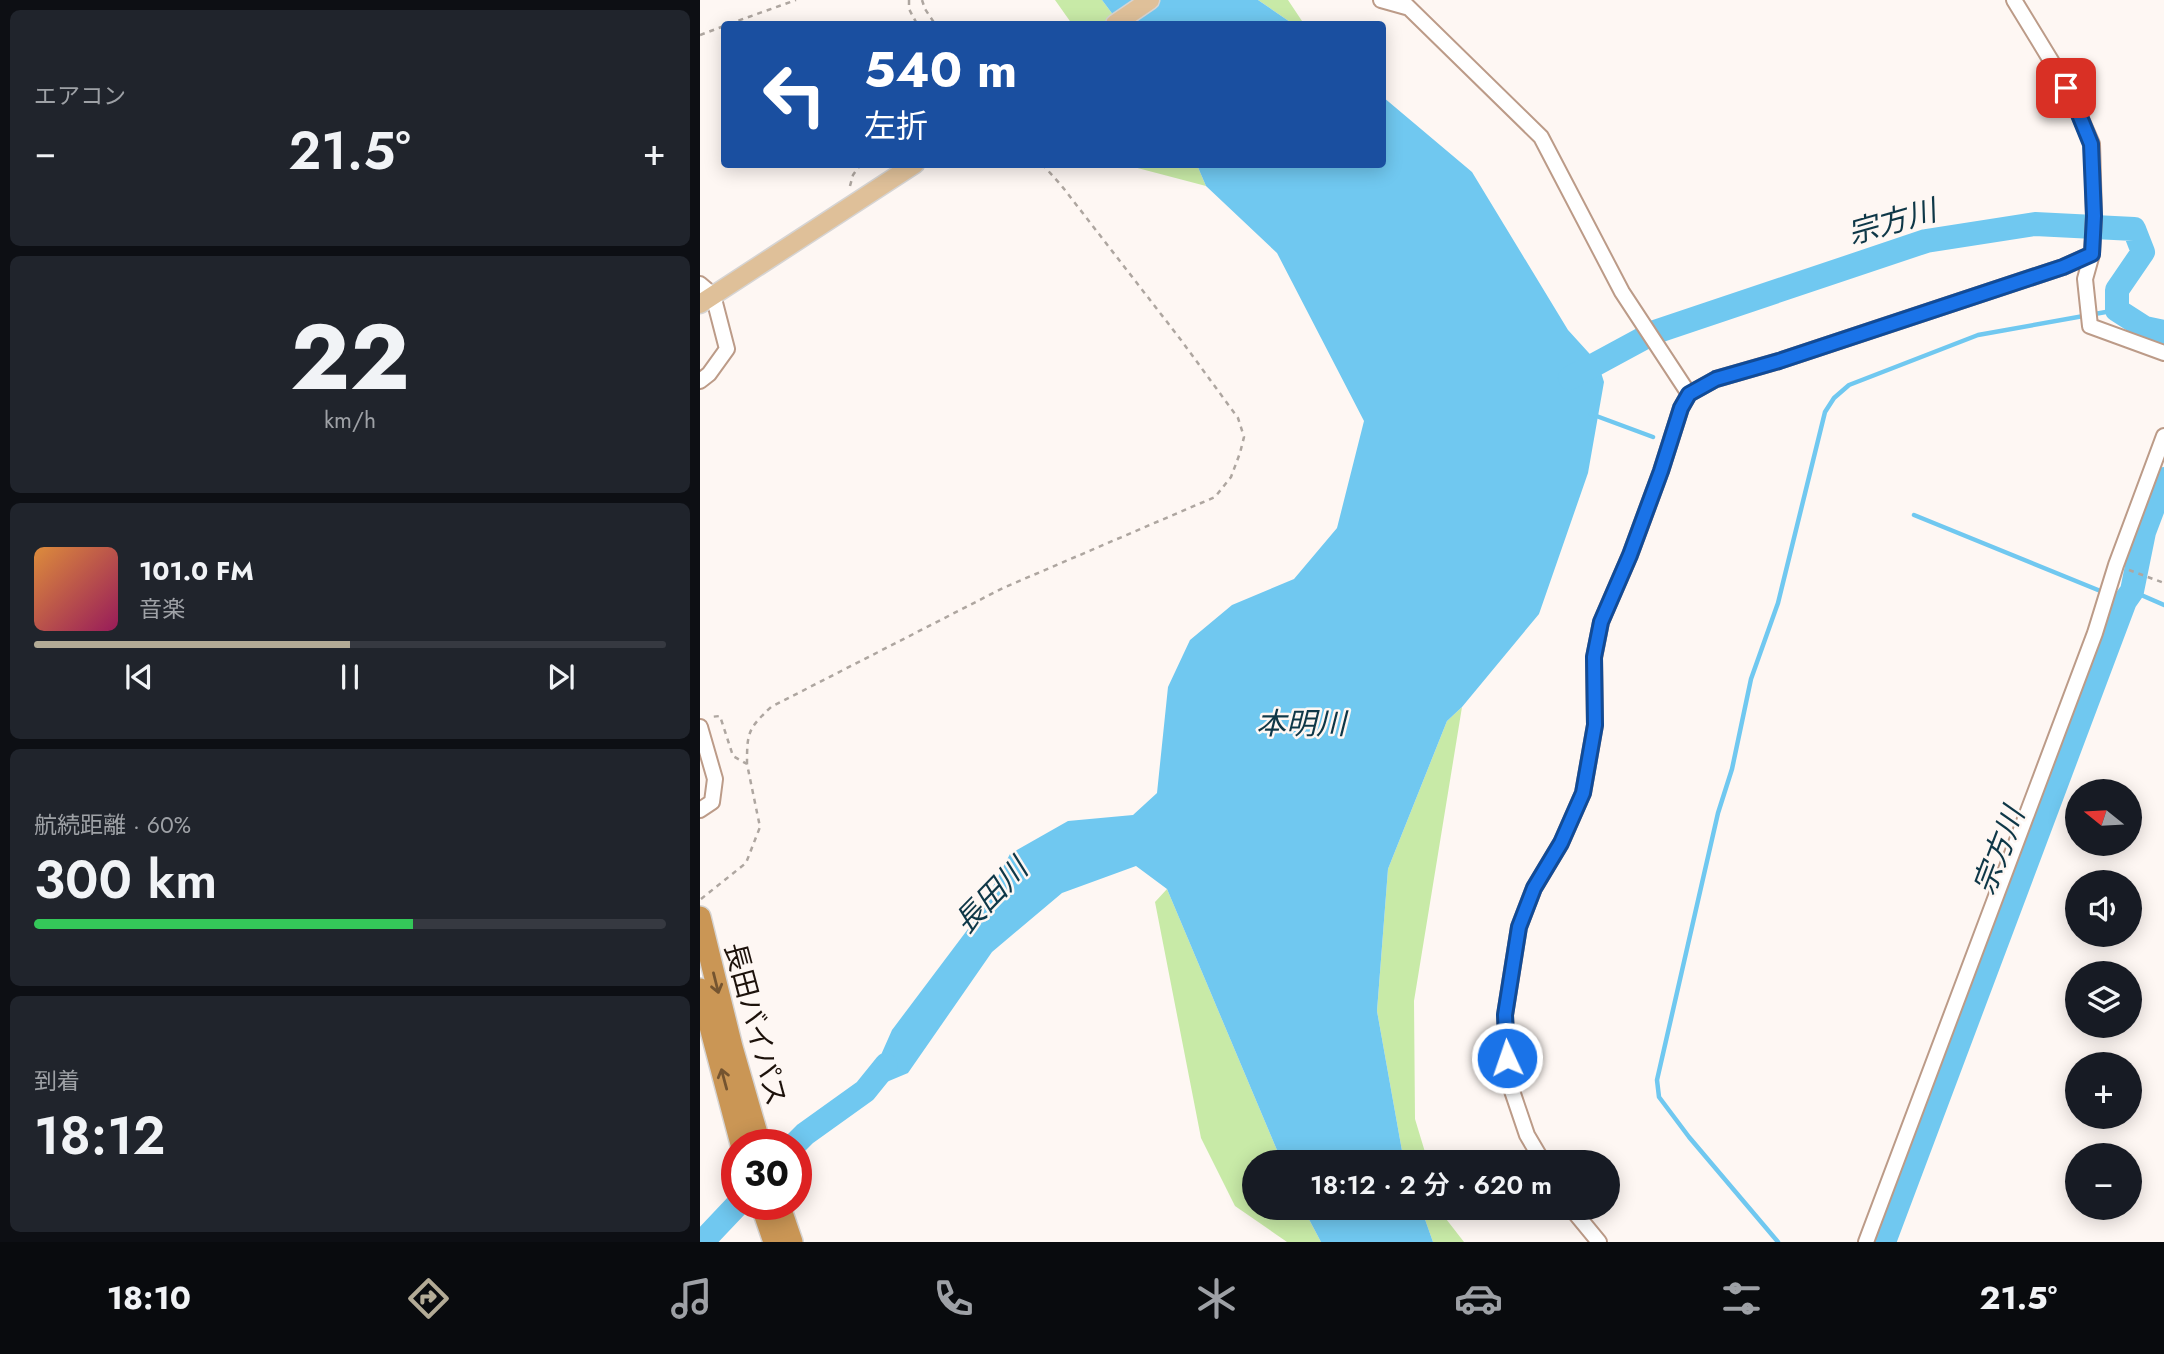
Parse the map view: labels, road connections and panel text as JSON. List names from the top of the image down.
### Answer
{
  "streets": {
    "highway": ["長田バイパス"]
  },
  "water": ["宗方川", "本明川", "長田川"],
  "north": "left",
  "page": {
    "tile": [
      "エアコン",
      ["22", "km/h"],
      ["航続距離 · 60%", "300 km"],
      ["到着", "18:12"]
    ],
    "turn": ["540 m", "左折"],
    "heat": ["−", "21.5°", "+"],
    "song": ["101.0 FM", "音楽"],
    "map_buttons": ["+", "−"],
    "limit": "30",
    "trip": "18:12 · 2 分 · 620 m",
    "tabs": ["18:10", "21.5°"]
  }
}
